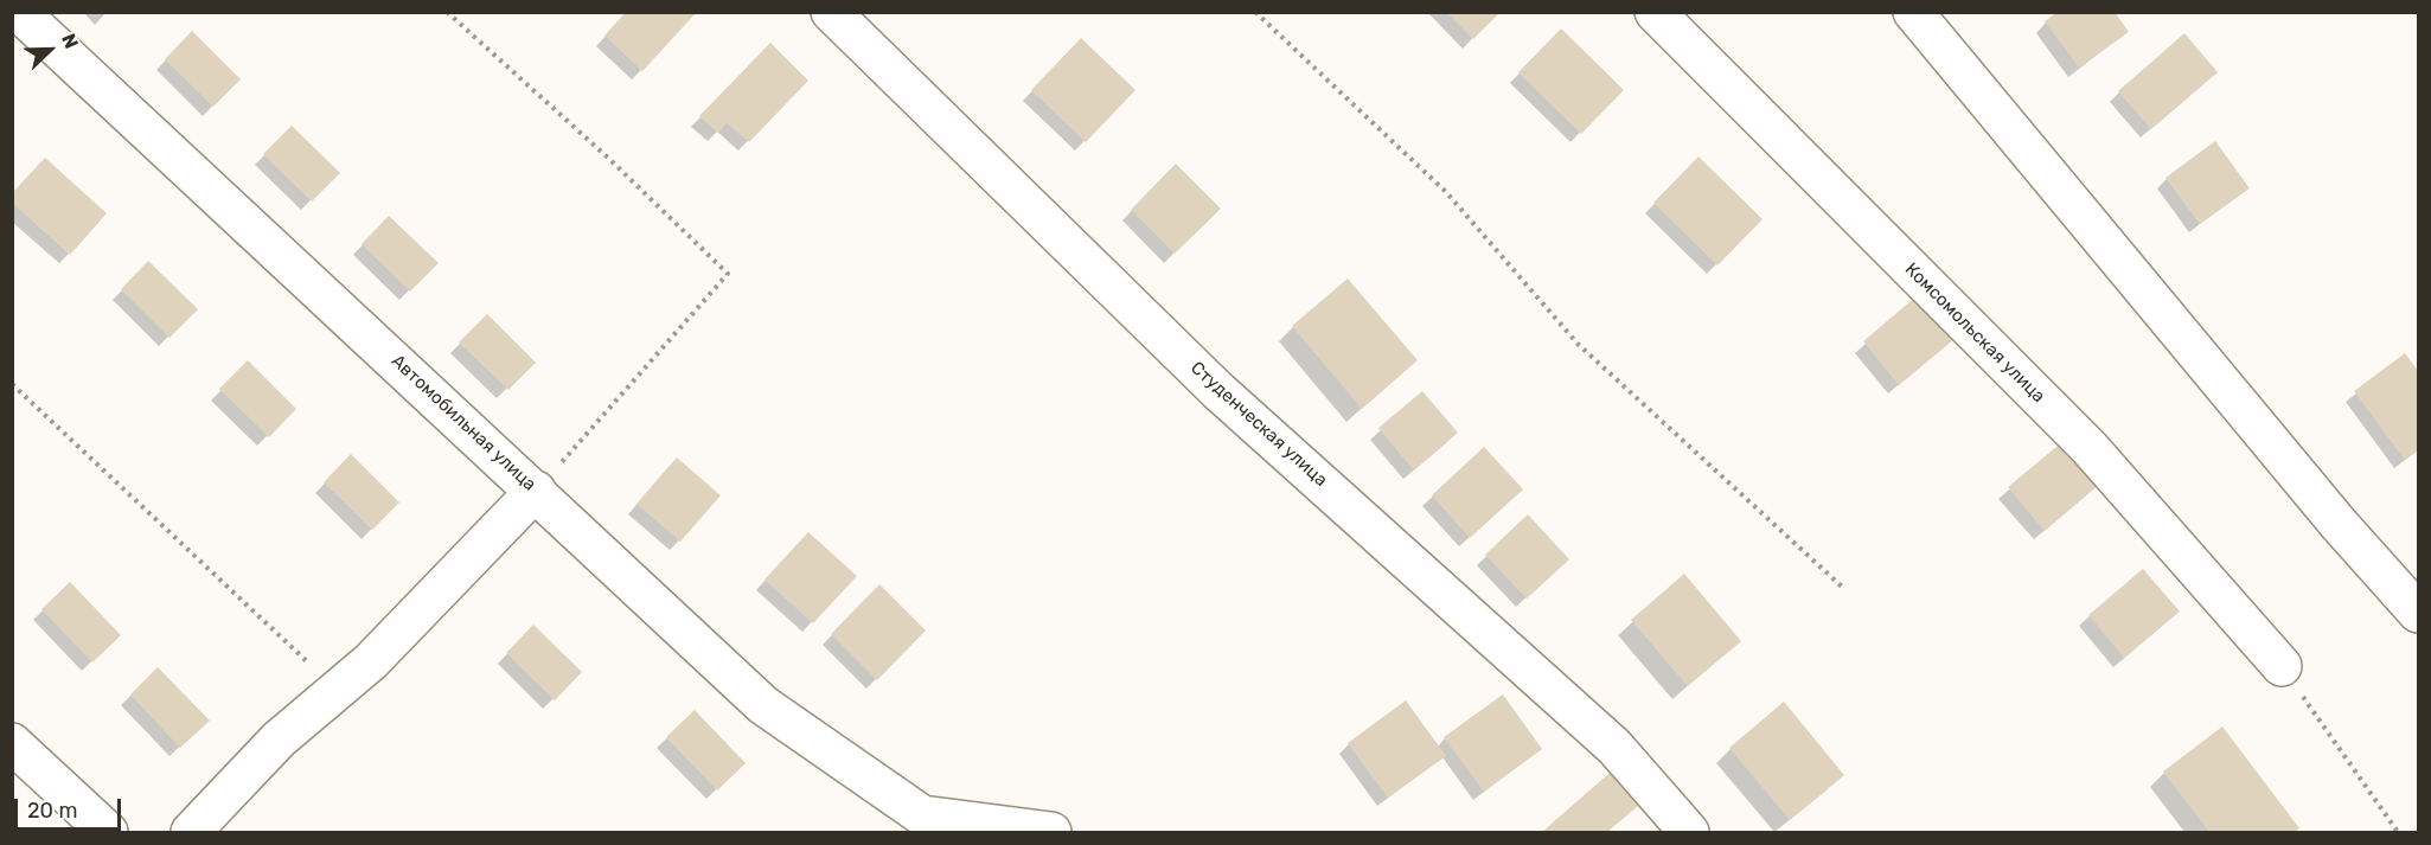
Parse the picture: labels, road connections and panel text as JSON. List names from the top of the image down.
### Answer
{
  "streets": {
    "street": ["Комсомольская улица", "Автомобильная улица", "Студенческая улица"]
  },
  "scale_bar": "20 m",
  "north": "top right"
}
